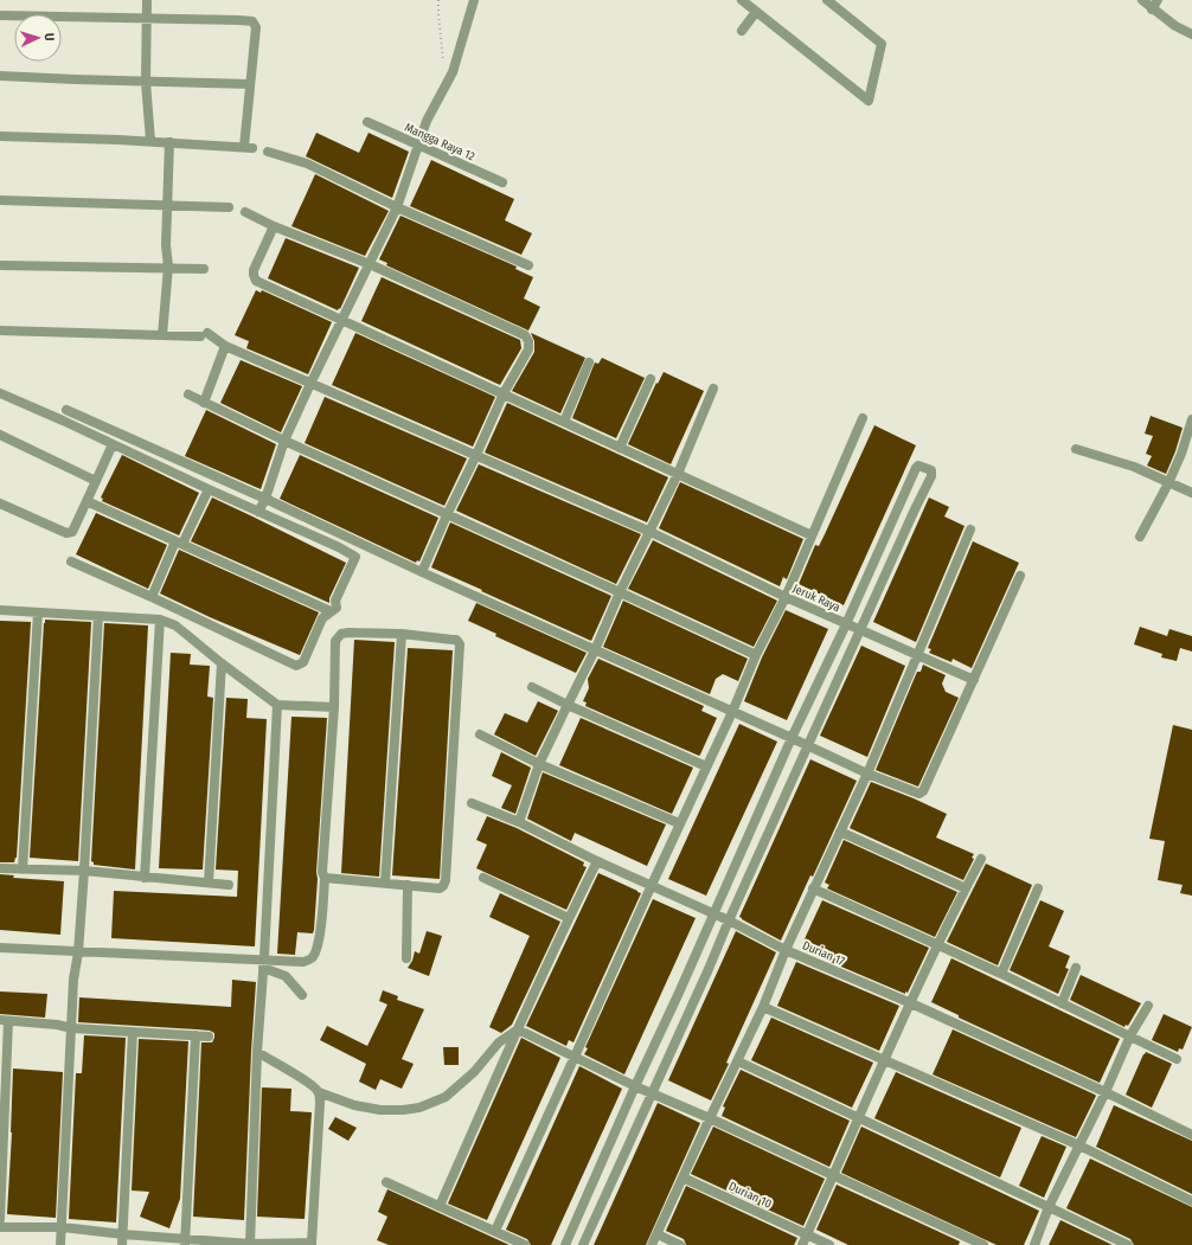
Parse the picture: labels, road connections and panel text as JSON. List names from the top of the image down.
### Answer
{
  "streets": {
    "street": [
      "Mangga Raya 12",
      "Jeruk Raya",
      "Durian 17",
      "Durian 10"
    ]
  },
  "north": "right"
}
